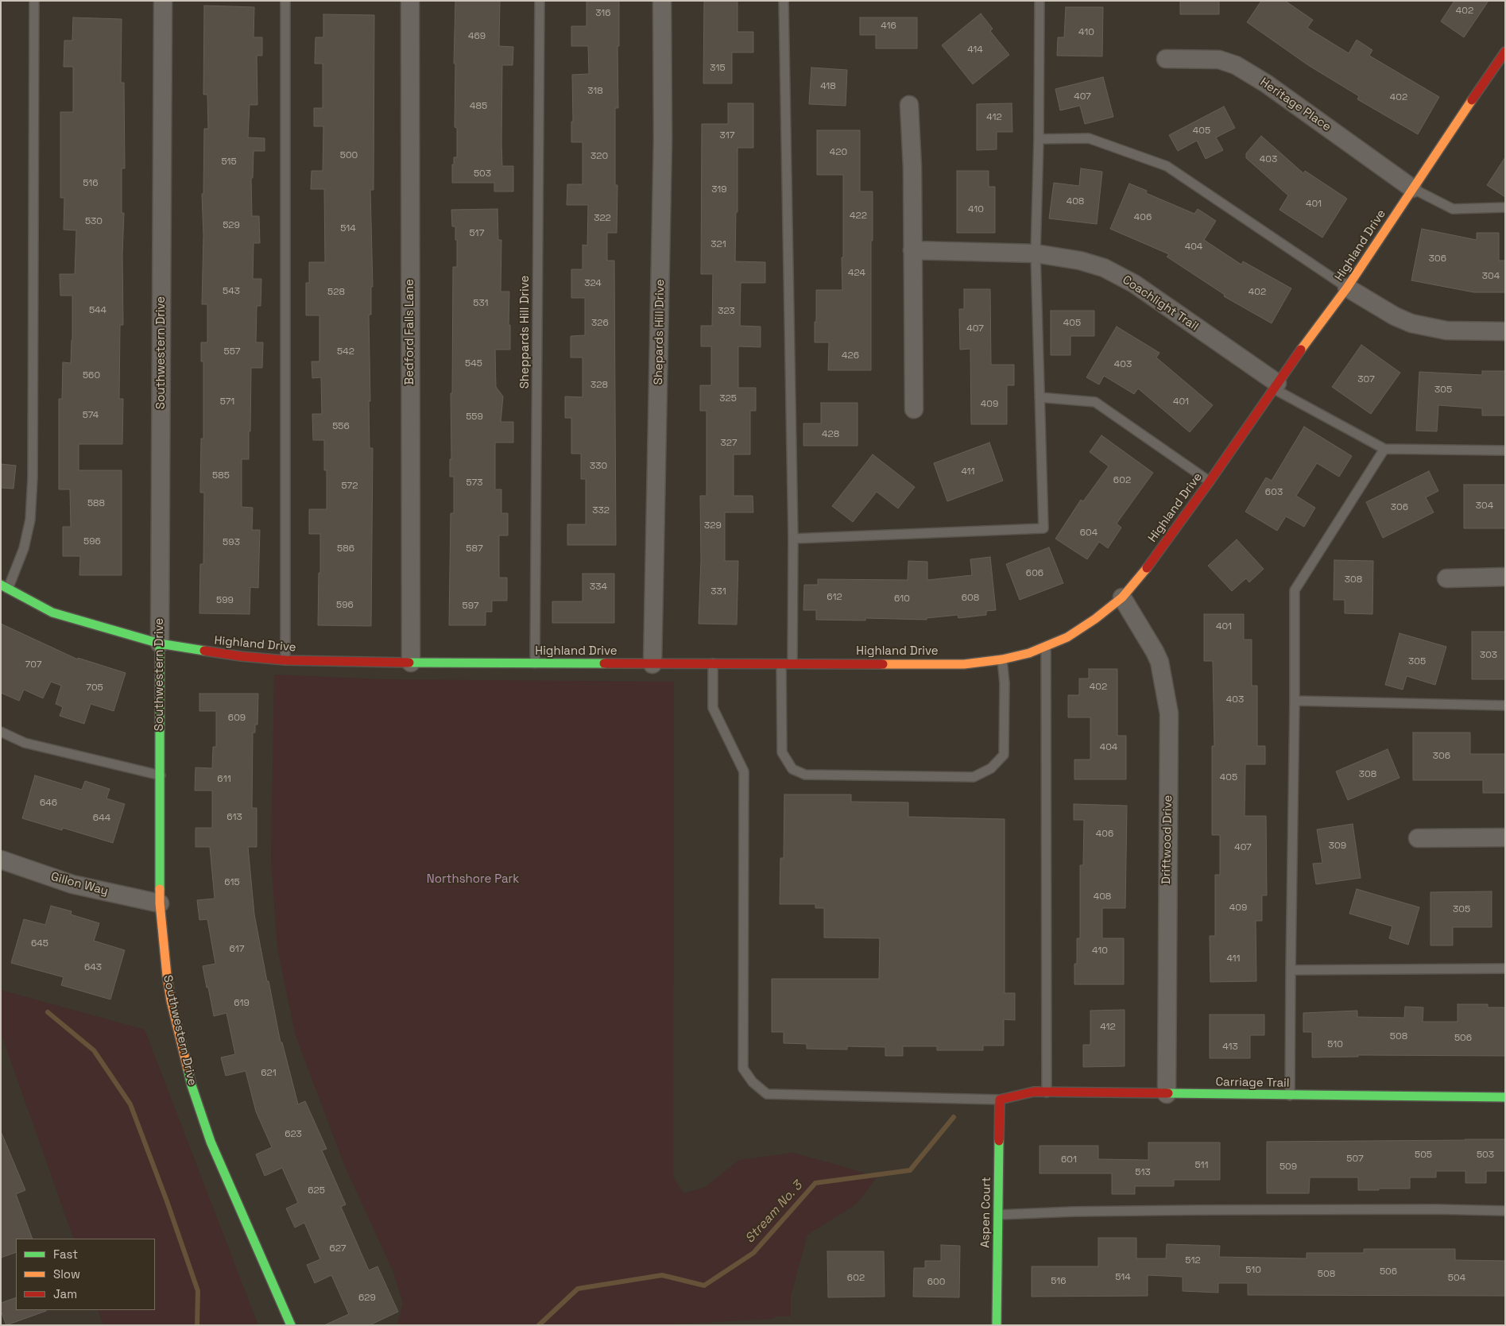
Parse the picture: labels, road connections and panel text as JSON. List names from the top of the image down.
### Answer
{
  "streets": {
    "street": [
      "Heritage Place",
      "Highland Drive",
      "Coachlight Trail",
      "Bedford Falls Lane",
      "Shepards Hill Drive",
      "Southwestern Drive",
      "Driftwood Drive",
      "Gillon Way",
      "Carriage Trail",
      "Aspen Court"
    ],
    "lane": ["Sheppards Hill Drive"]
  },
  "crossings": [
    ["Heritage Place", "Highland Drive"],
    ["Highland Drive", "Coachlight Trail"],
    ["Highland Drive", "Bedford Falls Lane"],
    ["Highland Drive", "Sheppards Hill Drive"],
    ["Highland Drive", "Shepards Hill Drive"],
    ["Highland Drive", "Southwestern Drive"],
    ["Highland Drive", "Driftwood Drive"],
    ["Southwestern Drive", "Gillon Way"],
    ["Driftwood Drive", "Carriage Trail"],
    ["Carriage Trail", "Aspen Court"]
  ],
  "water": ["Stream No. 3"],
  "parks": ["Northshore Park"],
  "house_numbers": [
    "402",
    "316",
    "416",
    "410",
    "469",
    "414",
    "315",
    "418",
    "318",
    "407",
    "402",
    "485",
    "412",
    "405",
    "317",
    "420",
    "500",
    "320",
    "403",
    "515",
    "503",
    "516",
    "319",
    "408",
    "401",
    "410",
    "422",
    "406",
    "322",
    "530",
    "529",
    "514",
    "517",
    "321",
    "404",
    "306",
    "424",
    "304",
    "324",
    "543",
    "528",
    "402",
    "531",
    "544",
    "323",
    "326",
    "405",
    "407",
    "557",
    "542",
    "426",
    "545",
    "403",
    "560",
    "307",
    "328",
    "305",
    "325",
    "571",
    "401",
    "409",
    "574",
    "559",
    "556",
    "428",
    "327",
    "330",
    "411",
    "585",
    "602",
    "573",
    "572",
    "603",
    "588",
    "304",
    "306",
    "332",
    "329",
    "604",
    "596",
    "593",
    "586",
    "587",
    "606",
    "308",
    "334",
    "331",
    "612",
    "608",
    "610",
    "599",
    "596",
    "597",
    "401",
    "303",
    "305",
    "707",
    "402",
    "705",
    "403",
    "609",
    "404",
    "306",
    "308",
    "405",
    "611",
    "646",
    "613",
    "644",
    "406",
    "309",
    "407",
    "615",
    "408",
    "409",
    "305",
    "645",
    "617",
    "410",
    "411",
    "643",
    "619",
    "412",
    "508",
    "506",
    "510",
    "413",
    "621",
    "623",
    "505",
    "503",
    "507",
    "601",
    "511",
    "509",
    "513",
    "625",
    "627",
    "512",
    "510",
    "506",
    "508",
    "514",
    "602",
    "504",
    "516",
    "600",
    "629"
  ],
  "legend": ["Fast", "Slow", "Jam"]
}
